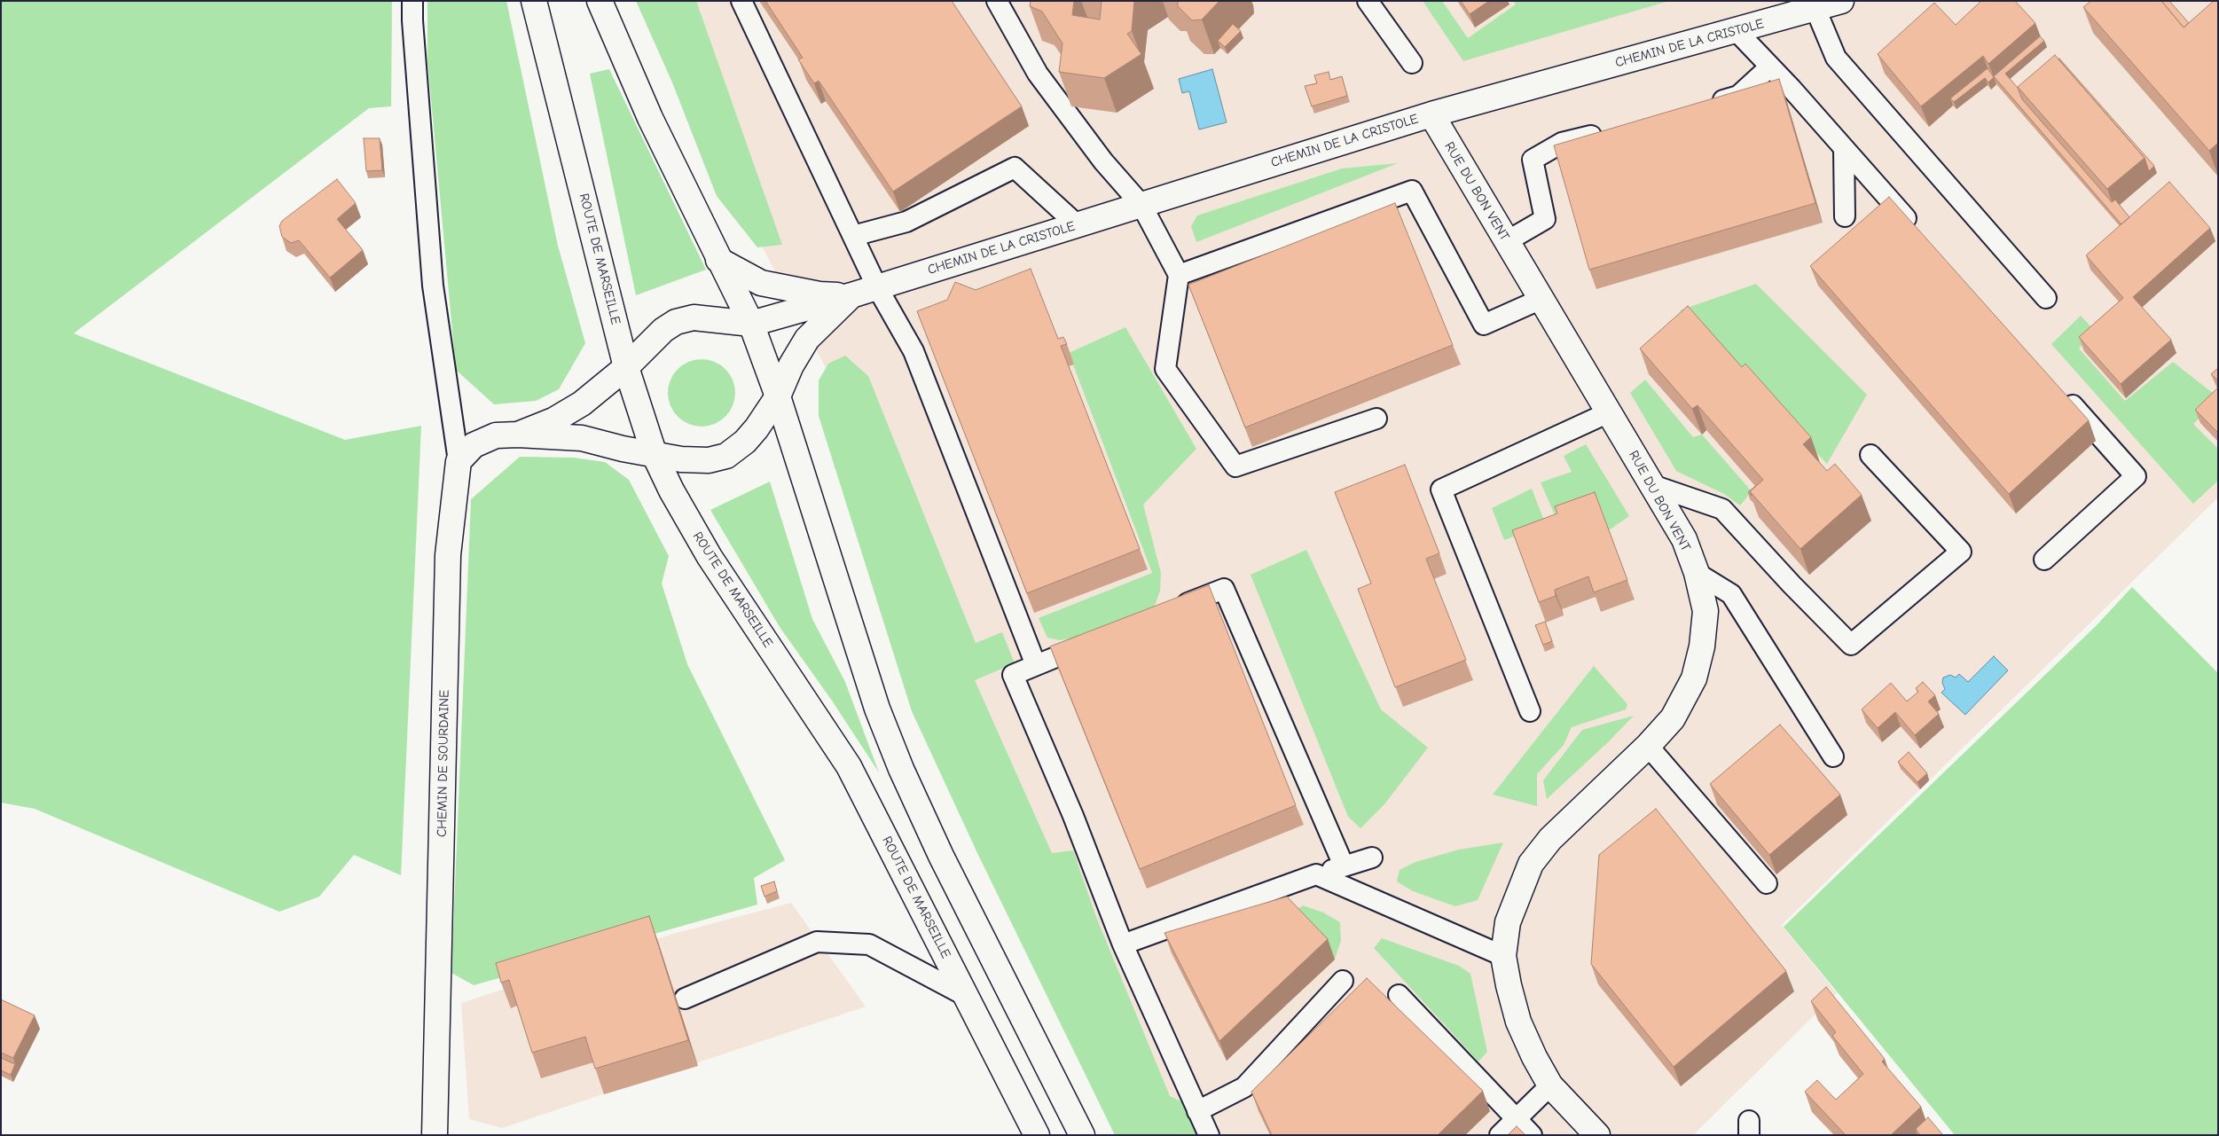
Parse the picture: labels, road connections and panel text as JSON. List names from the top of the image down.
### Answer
{
  "streets": {
    "street": [
      "CHEMIN DE LA CRISTOLE",
      "RUE DU BON VENT",
      "ROUTE DE MARSEILLE",
      "CHEMIN DE SOURDAINE"
    ]
  },
  "crossings": [
    ["CHEMIN DE LA CRISTOLE", "RUE DU BON VENT"],
    ["CHEMIN DE LA CRISTOLE", "ROUTE DE MARSEILLE"]
  ]
}
